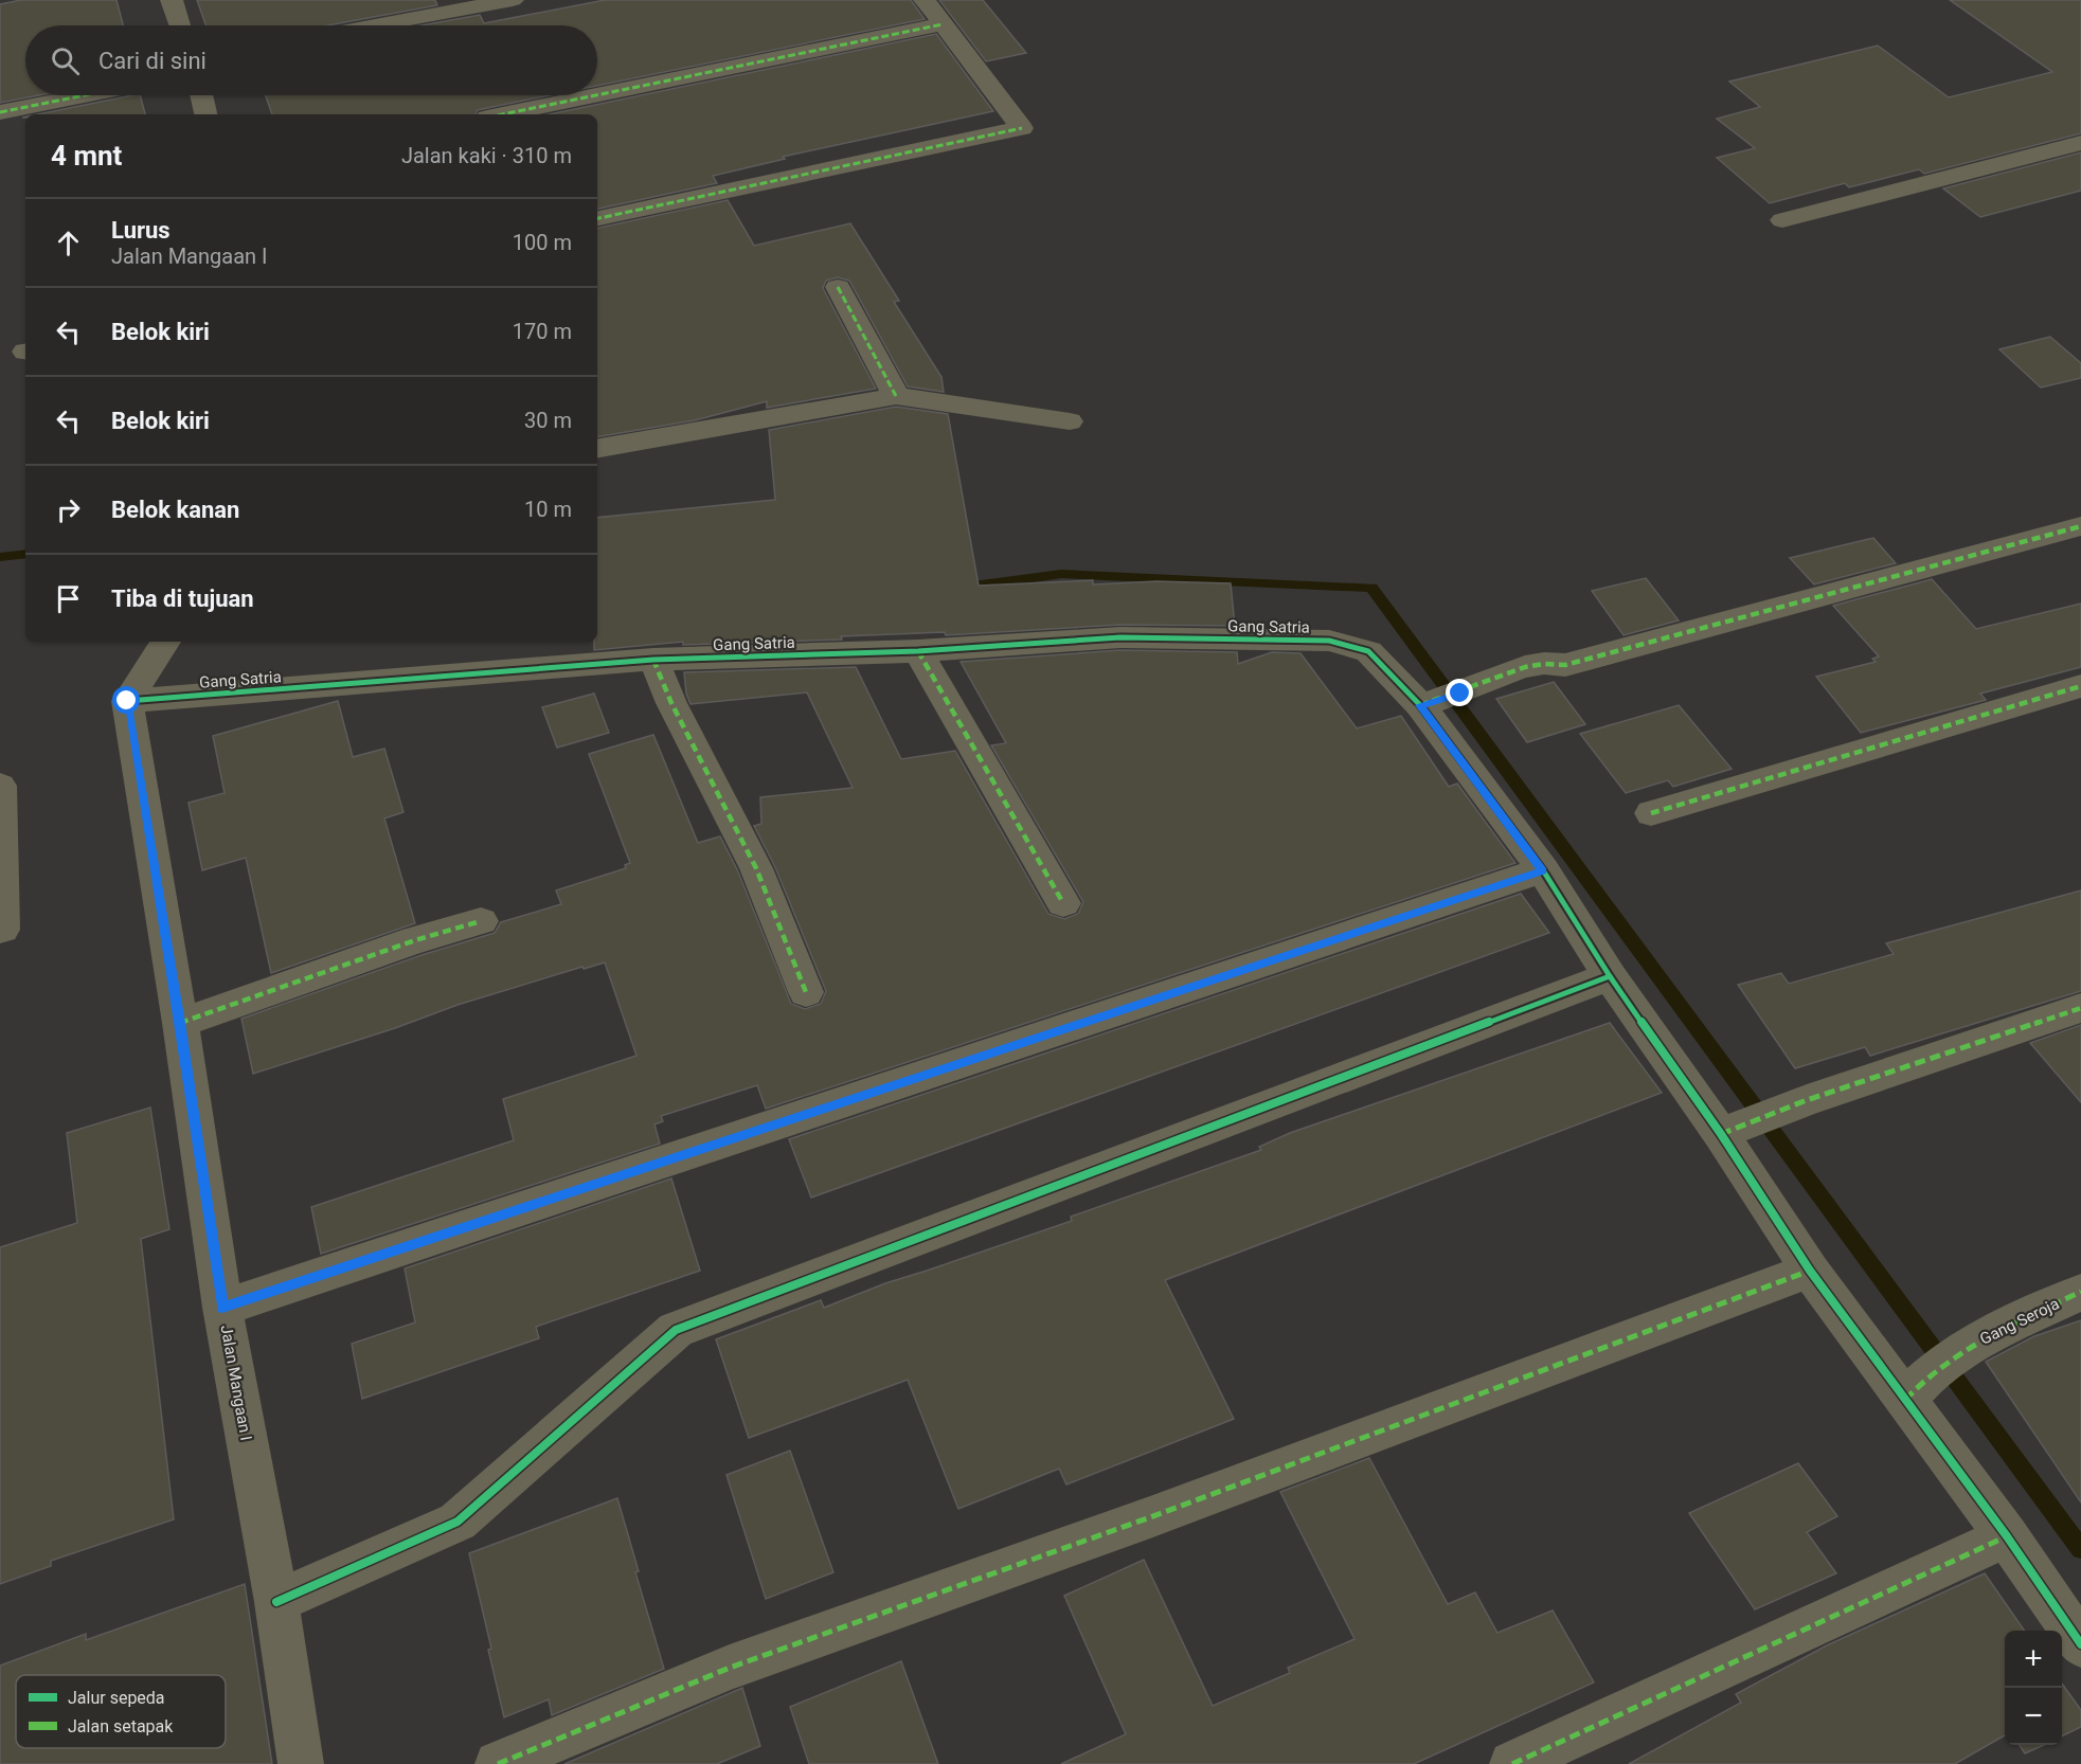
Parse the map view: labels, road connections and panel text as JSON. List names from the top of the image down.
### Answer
{
  "streets": {
    "street": ["Gang Satria", "Gang Seroja", "Jalan Mangaan I"]
  },
  "crossings": [
    ["Gang Satria", "Gang Seroja"],
    ["Gang Satria", "Jalan Mangaan I"]
  ],
  "legend": ["Jalur sepeda", "Jalan setapak"],
  "page": {
    "search": "Cari di sini",
    "heading": ["4 mnt", "Jalan kaki · 310 m"],
    "list": [
      ["Lurus", "Jalan Mangaan I", "100 m"],
      ["Belok kiri", "170 m"],
      ["Belok kiri", "30 m"],
      ["Belok kanan", "10 m"],
      "Tiba di tujuan"
    ],
    "map_buttons": ["+", "−"]
  }
}
